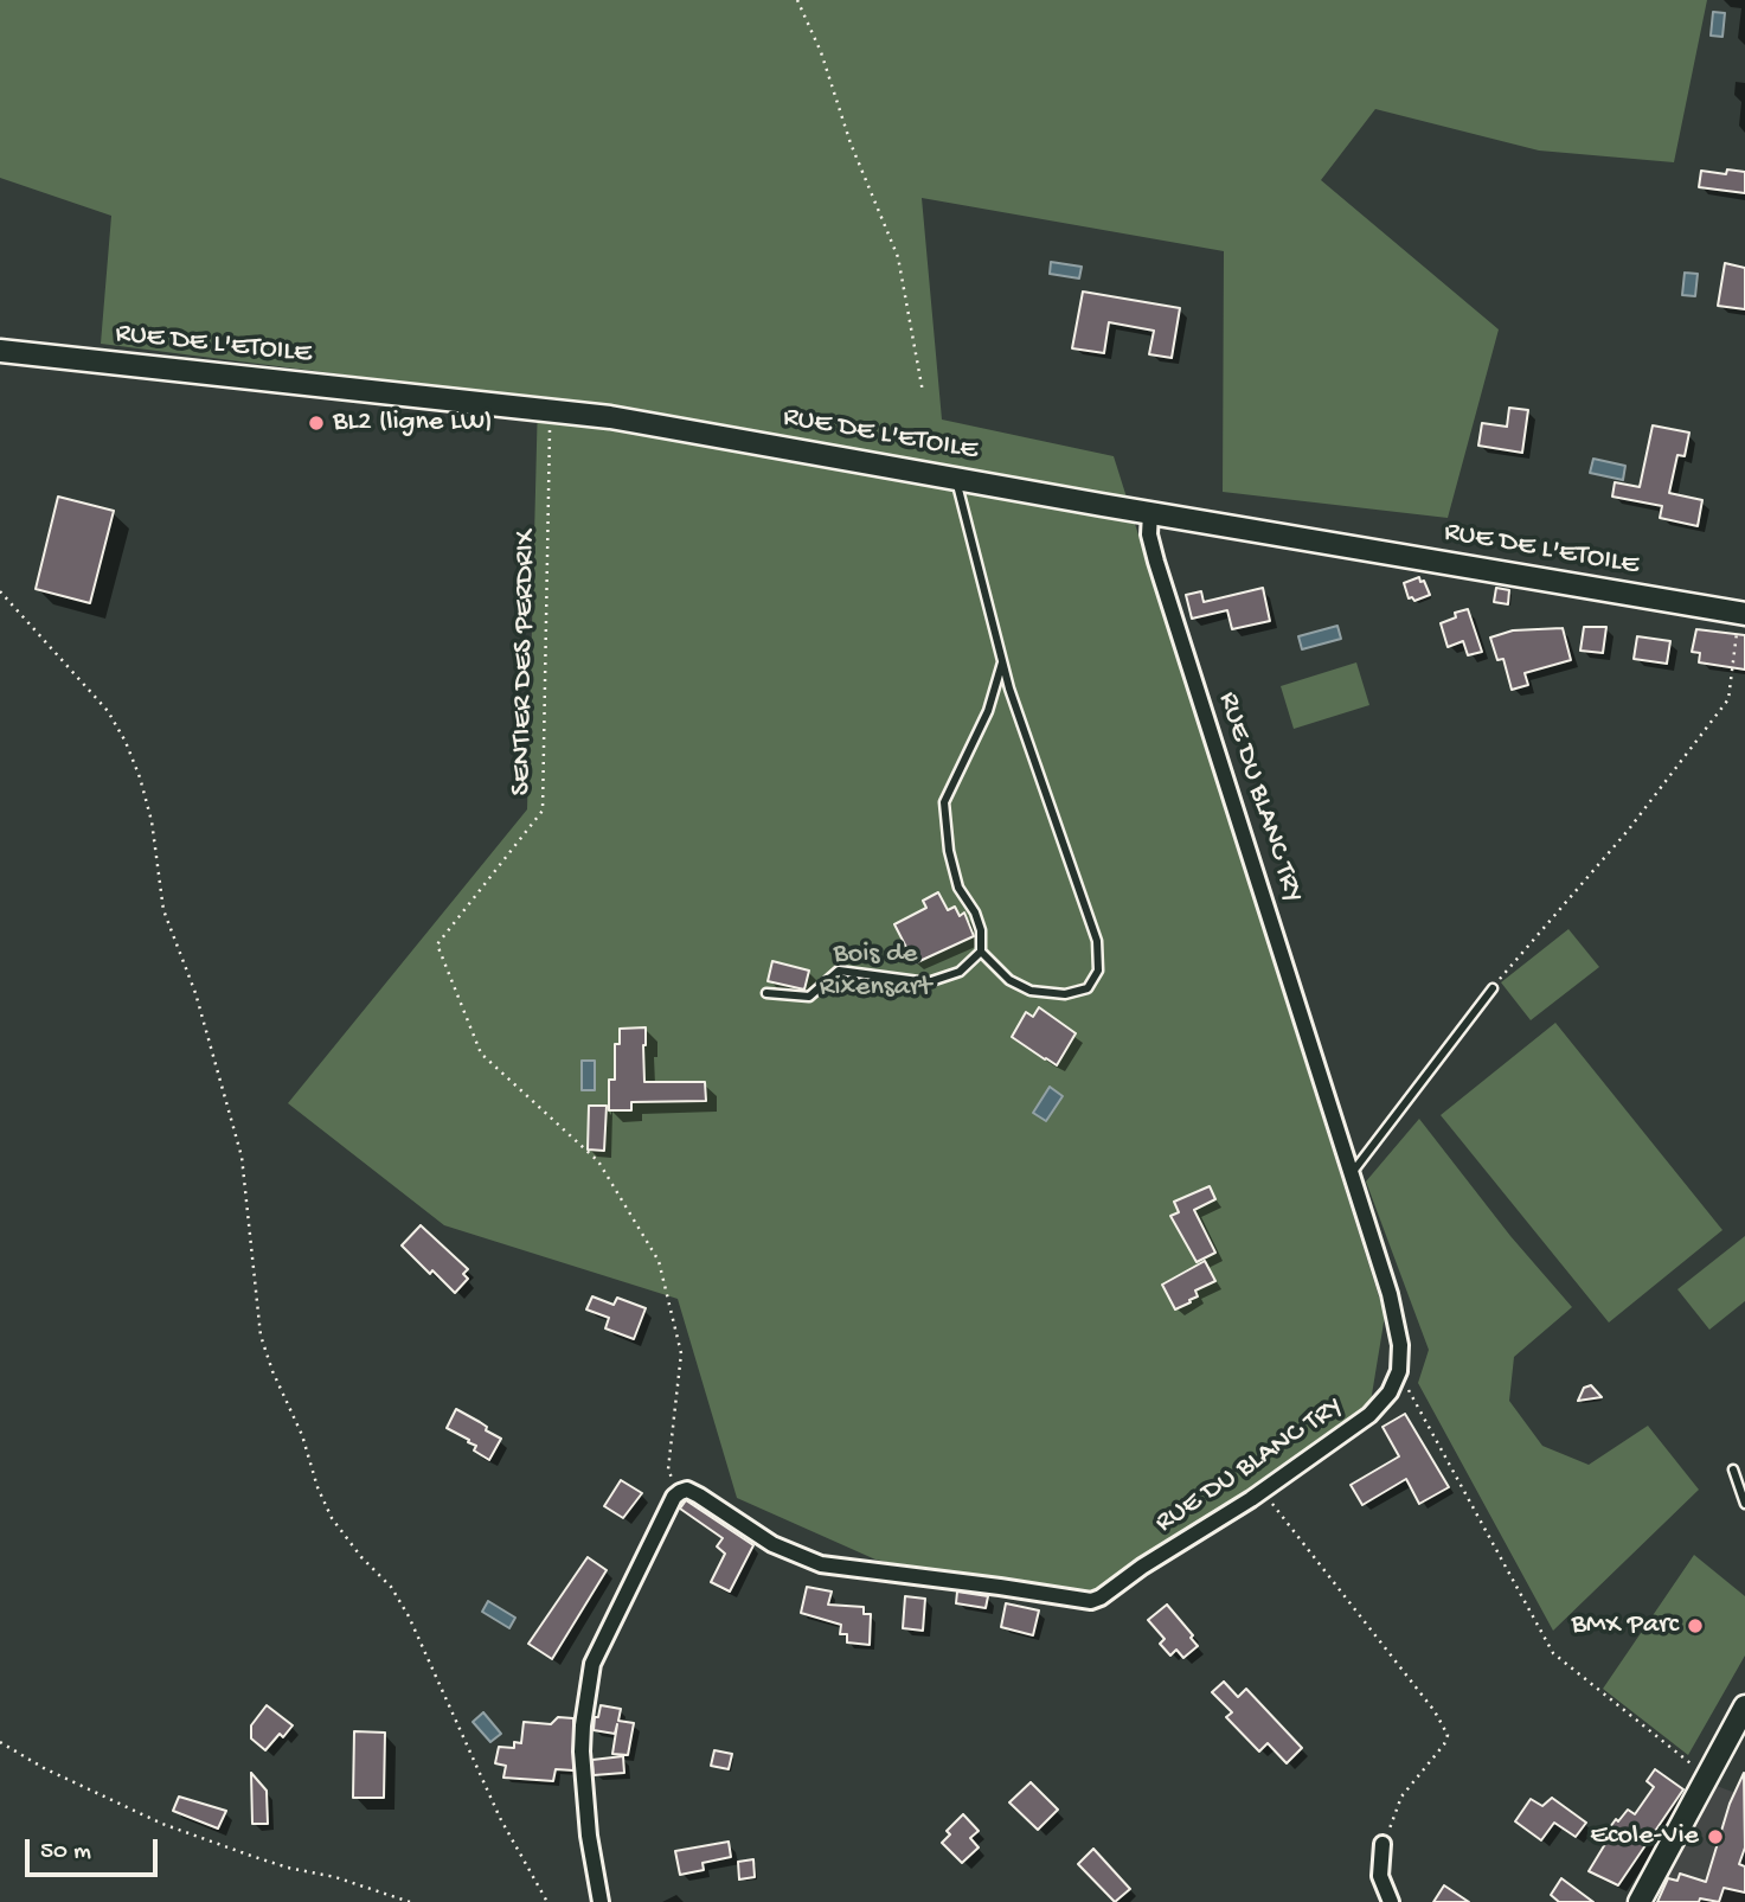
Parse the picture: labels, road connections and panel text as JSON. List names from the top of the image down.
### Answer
{
  "streets": {
    "street": ["RUE DE L'ETOILE", "RUE DU BLANC TRY"],
    "path": ["SENTIER DES PERDRIX"]
  },
  "crossings": [
    ["RUE DE L'ETOILE", "SENTIER DES PERDRIX"],
    ["RUE DE L'ETOILE", "RUE DU BLANC TRY"],
    ["SENTIER DES PERDRIX", "RUE DU BLANC TRY"]
  ],
  "parks": ["Bois de Rixensart"],
  "places": ["BL2 (ligne LW)", "BMX Parc", "Ecole-Vie"],
  "scale_bar": "50 m"
}
